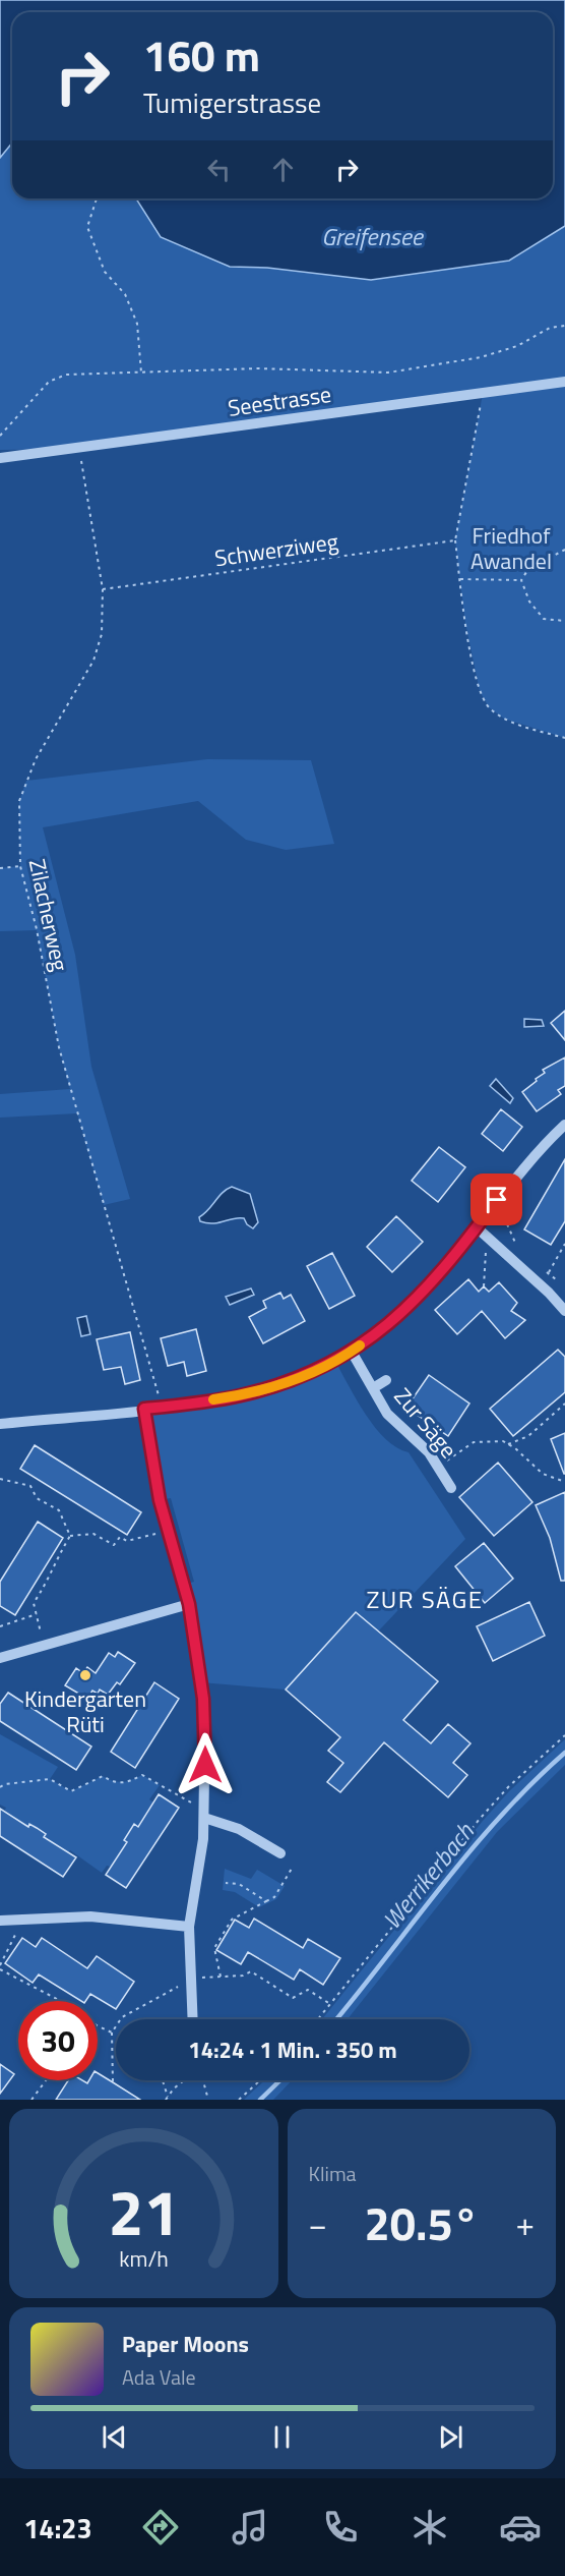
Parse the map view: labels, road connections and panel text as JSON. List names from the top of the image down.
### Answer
{
  "streets": {
    "street": ["Seestrasse", "Zur Säge"],
    "path": ["Schwerziweg", "Zilacherweg"]
  },
  "crossings": [
    ["Seestrasse", "Zilacherweg"],
    ["Schwerziweg", "Zilacherweg"]
  ],
  "districts": ["ZUR SÄGE"],
  "water": ["Greifensee", "Werrikerbach"],
  "parks": ["Friedhof Awandel"],
  "places": ["Kindergarten Rüti"],
  "page": {
    "turn": ["160 m", "Tumigerstrasse"],
    "limit": "30",
    "trip": "14:24 · 1 Min. · 350 m",
    "tile": "Klima",
    "heat": ["−", "20.5°", "+"],
    "song": ["Paper Moons", "Ada Vale"],
    "tabs": "14:23",
    "gauge": ["21", "km/h"]
  }
}
